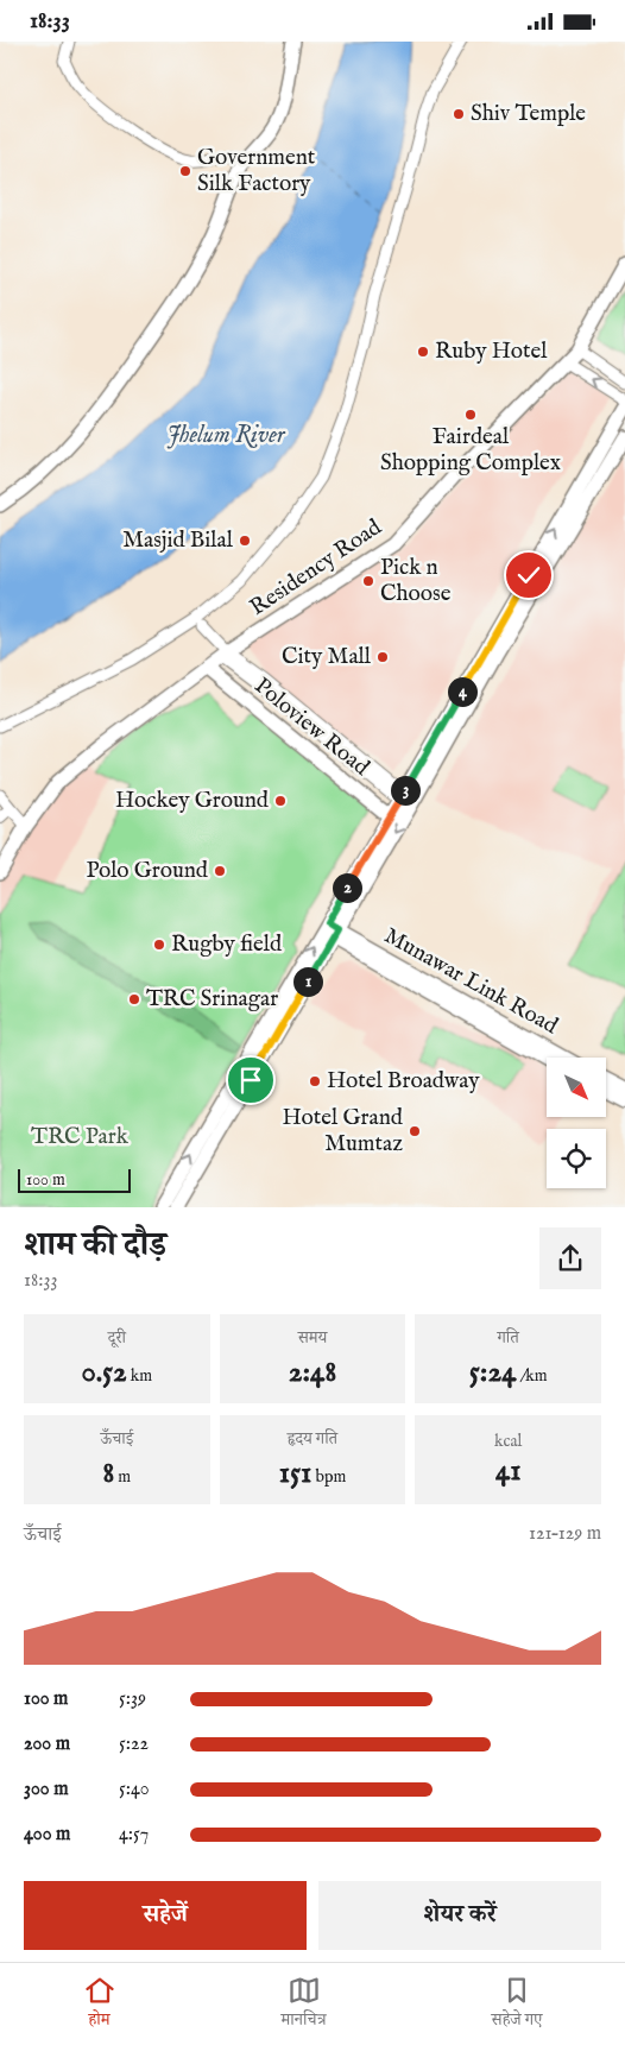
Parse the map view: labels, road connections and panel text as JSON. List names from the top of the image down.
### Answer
{
  "streets": {
    "main road": ["Residency Road", "Poloview Road", "Munawar Link Road"]
  },
  "crossings": [
    ["Residency Road", "Poloview Road"]
  ],
  "water": ["Jhelum River"],
  "parks": ["TRC Park"],
  "places": [
    "Shiv Temple",
    "Government Silk Factory",
    "Ruby Hotel",
    "Fairdeal Shopping Complex",
    "Masjid Bilal",
    "Pick n Choose",
    "City Mall",
    "Hockey Ground",
    "Polo Ground",
    "Rugby field",
    "TRC Srinagar",
    "Hotel Broadway",
    "Hotel Grand Mumtaz"
  ],
  "scale_bar": "100 m",
  "north": "bottom right",
  "page": {
    "status": "18:33",
    "pins": [
      "4",
      "3",
      "2",
      "1"
    ],
    "scale": "100 m",
    "heading": ["शाम की दौड़", "18:33"],
    "stats": [
      ["दूरी", "0.52 km"],
      ["समय", "2:48"],
      ["गति", "5:24 /km"],
      ["ऊँचाई", "8 m"],
      ["हृदय गति", "151 bpm"],
      ["kcal", "41"]
    ],
    "chart": ["ऊँचाई", "121–129 m"],
    "list": [
      {
        "name": "100 m",
        "note": "5:39"
      },
      {
        "name": "200 m",
        "note": "5:22"
      },
      {
        "name": "300 m",
        "note": "5:40"
      },
      {
        "name": "400 m",
        "note": "4:57"
      }
    ],
    "buttons": ["सहेजें", "शेयर करें"],
    "tabs": ["होम", "मानचित्र", "सहेजे गए"]
  }
}
